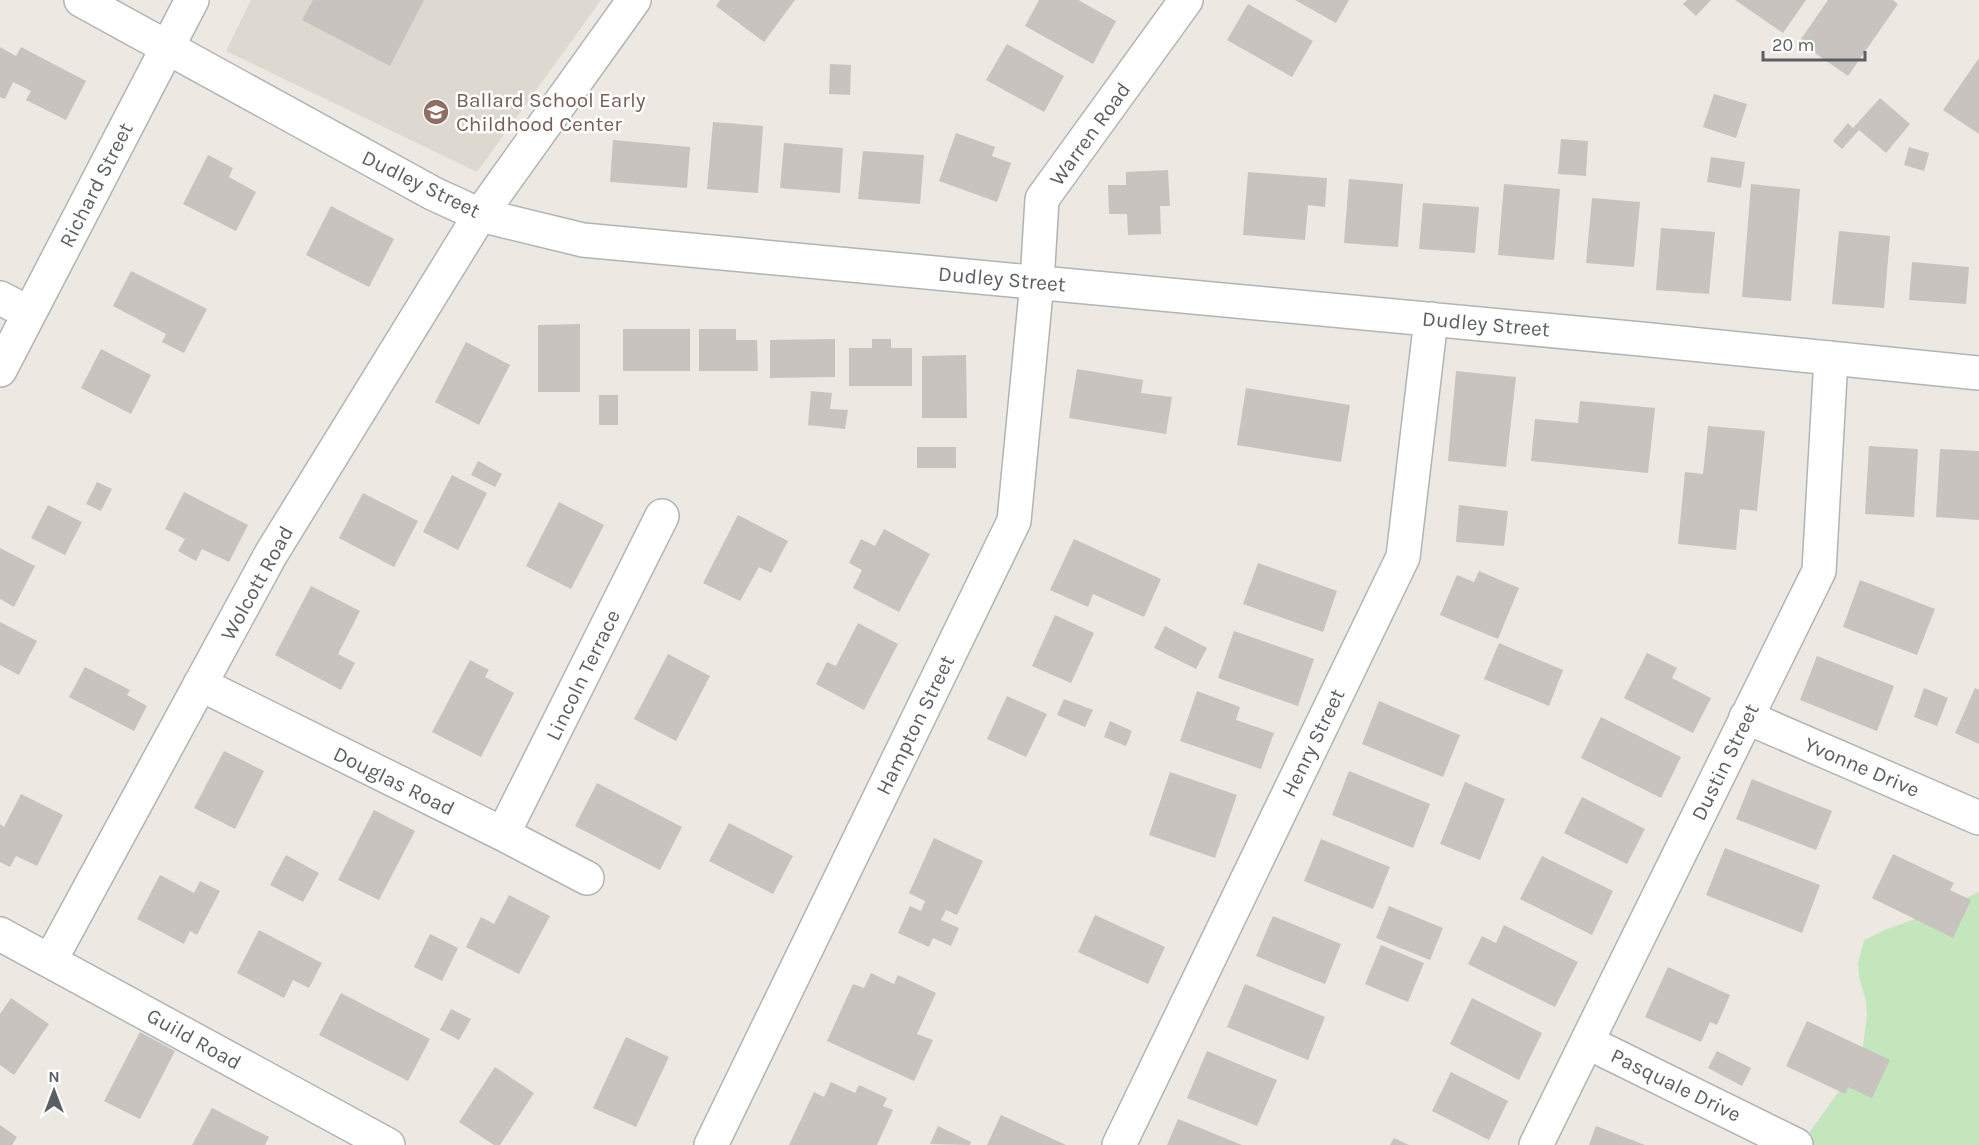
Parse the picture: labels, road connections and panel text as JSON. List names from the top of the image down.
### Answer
{
  "streets": {
    "street": [
      "Warren Road",
      "Dudley Street",
      "Richard Street",
      "Wolcott Road",
      "Lincoln Terrace",
      "Hampton Street",
      "Henry Street",
      "Dustin Street",
      "Yvonne Drive",
      "Douglas Road",
      "Guild Road",
      "Pasquale Drive"
    ]
  },
  "crossings": [
    ["Warren Road", "Dudley Street"],
    ["Warren Road", "Hampton Street"],
    ["Dudley Street", "Richard Street"],
    ["Dudley Street", "Wolcott Road"],
    ["Dudley Street", "Hampton Street"],
    ["Dudley Street", "Henry Street"],
    ["Dudley Street", "Dustin Street"],
    ["Wolcott Road", "Douglas Road"],
    ["Wolcott Road", "Guild Road"],
    ["Lincoln Terrace", "Douglas Road"],
    ["Dustin Street", "Yvonne Drive"],
    ["Dustin Street", "Pasquale Drive"]
  ],
  "places": {
    "school or university": ["Ballard School Early Childhood Center"]
  },
  "scale_bar": "20 m",
  "north": "top"
}
